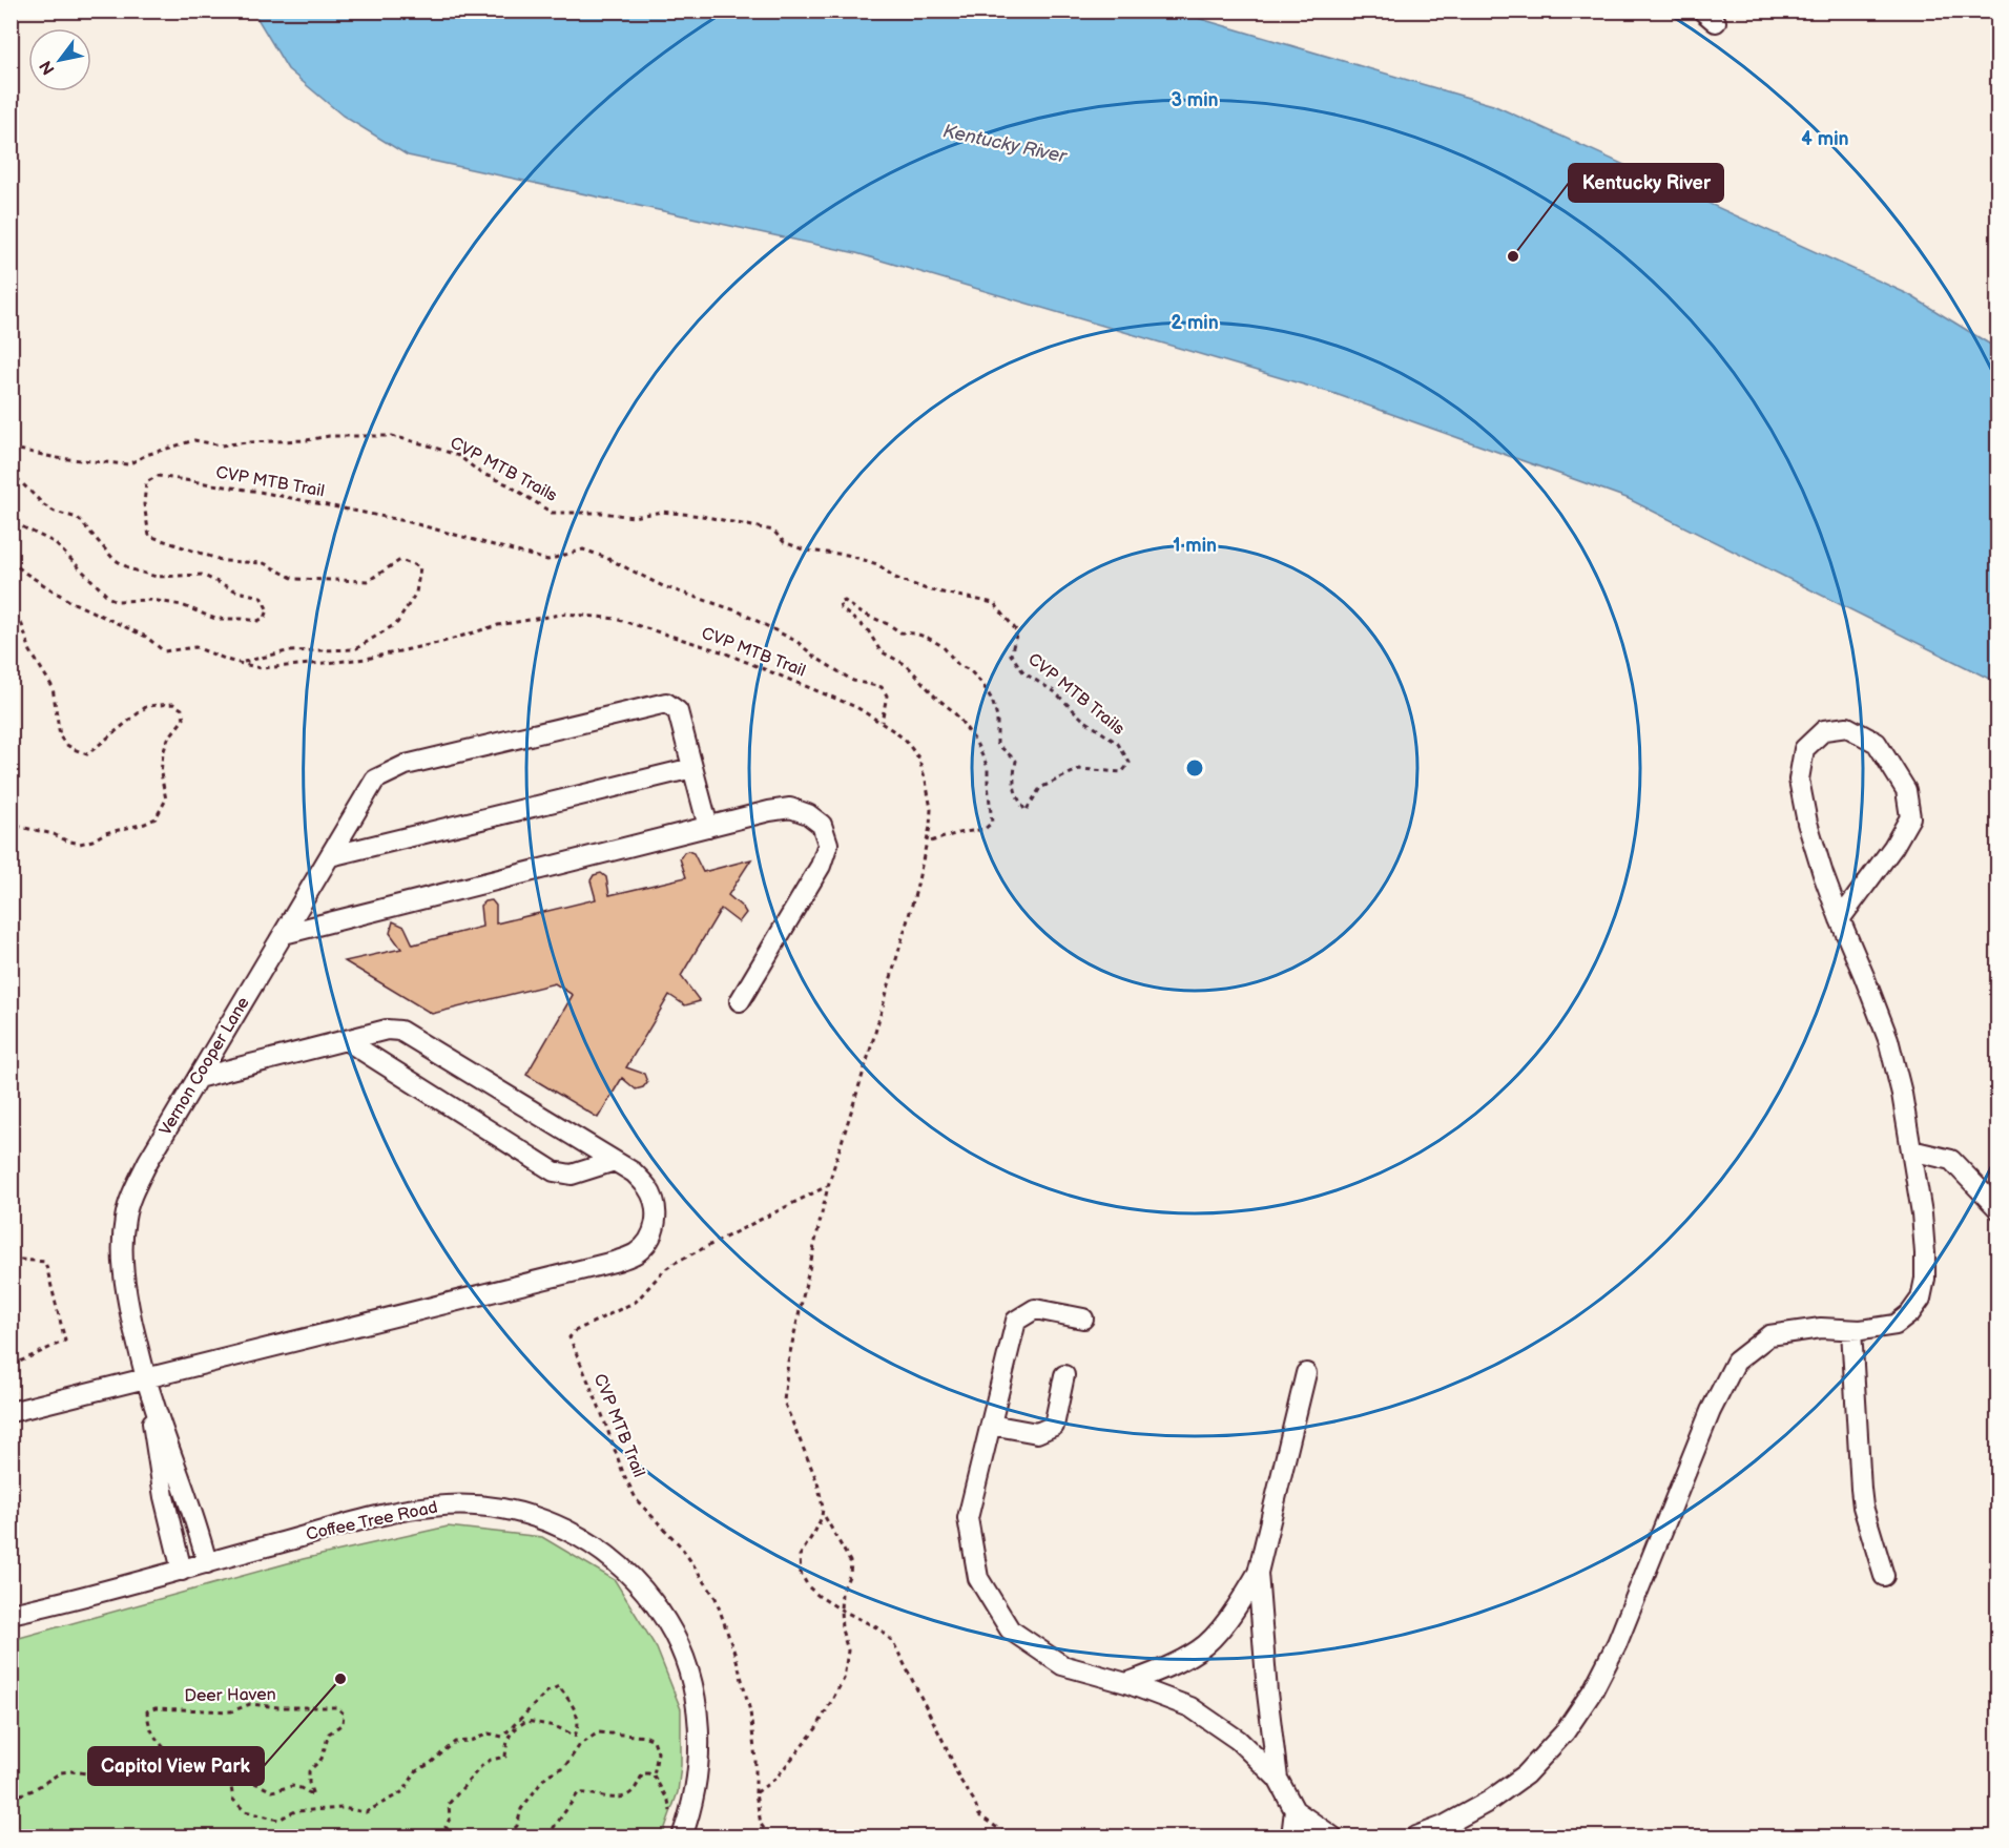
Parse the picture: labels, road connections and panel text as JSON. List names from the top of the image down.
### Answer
{
  "streets": {
    "street": ["Vernon Cooper Lane", "Coffee Tree Road"],
    "path": ["CVP MTB Trails", "CVP MTB Trail", "Deer Haven"]
  },
  "crossings": [
    ["CVP MTB Trails", "CVP MTB Trail"],
    ["Vernon Cooper Lane", "Coffee Tree Road"]
  ],
  "water": ["Kentucky River"],
  "places": ["Kentucky River", "Capitol View Park"],
  "north": "bottom left",
  "rings": [
    "3 min",
    "4 min",
    "2 min",
    "1 min"
  ]
}
